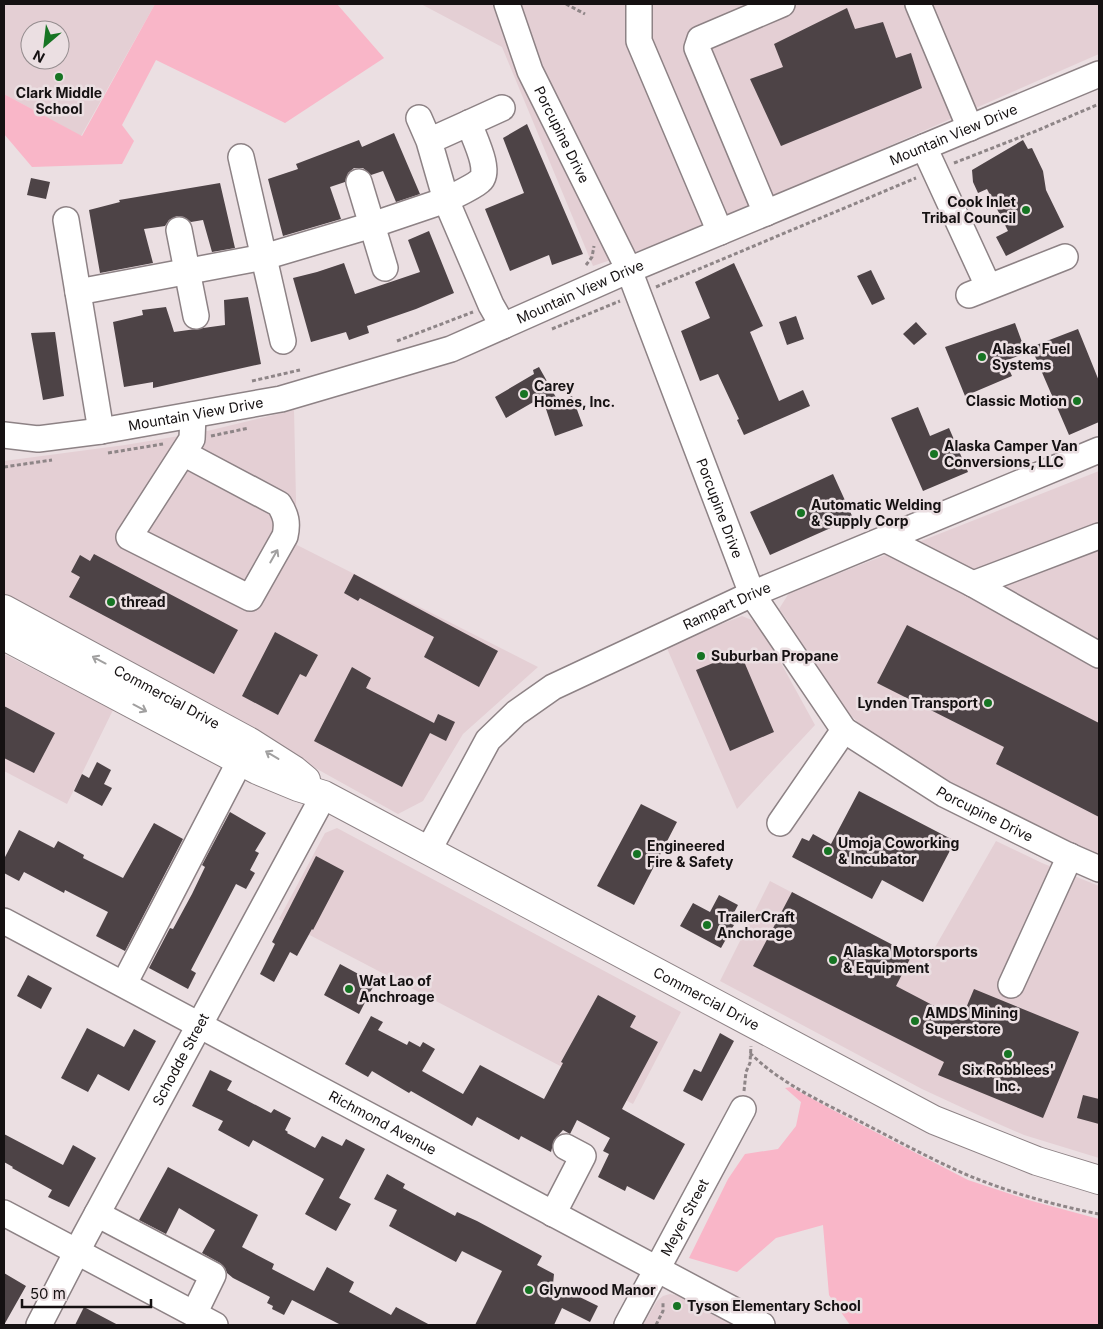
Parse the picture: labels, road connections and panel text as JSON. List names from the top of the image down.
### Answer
{
  "streets": {
    "main road": ["Commercial Drive"],
    "street": [
      "Porcupine Drive",
      "Mountain View Drive",
      "Rampart Drive",
      "Schodde Street",
      "Richmond Avenue",
      "Meyer Street"
    ]
  },
  "crossings": [
    ["Porcupine Drive", "Mountain View Drive"],
    ["Porcupine Drive", "Rampart Drive"],
    ["Rampart Drive", "Commercial Drive"],
    ["Commercial Drive", "Schodde Street"],
    ["Schodde Street", "Richmond Avenue"],
    ["Richmond Avenue", "Meyer Street"]
  ],
  "places": [
    "Clark Middle School",
    "Cook Inlet Tribal Council",
    "Alaska Fuel Systems",
    "Carey Homes, Inc.",
    "Classic Motion",
    "Alaska Camper Van Conversions, LLC",
    "Automatic Welding & Supply Corp",
    "thread",
    "Suburban Propane",
    "Lynden Transport",
    "Umoja Coworking & Incubator",
    "Engineered Fire & Safety",
    "TrailerCraft Anchorage",
    "Alaska Motorsports & Equipment",
    "Wat Lao of Anchroage",
    "AMDS Mining Superstore",
    "Six Robblees' Inc.",
    "Glynwood Manor",
    "Tyson Elementary School"
  ],
  "scale_bar": "50 m",
  "north": "bottom left"
}
